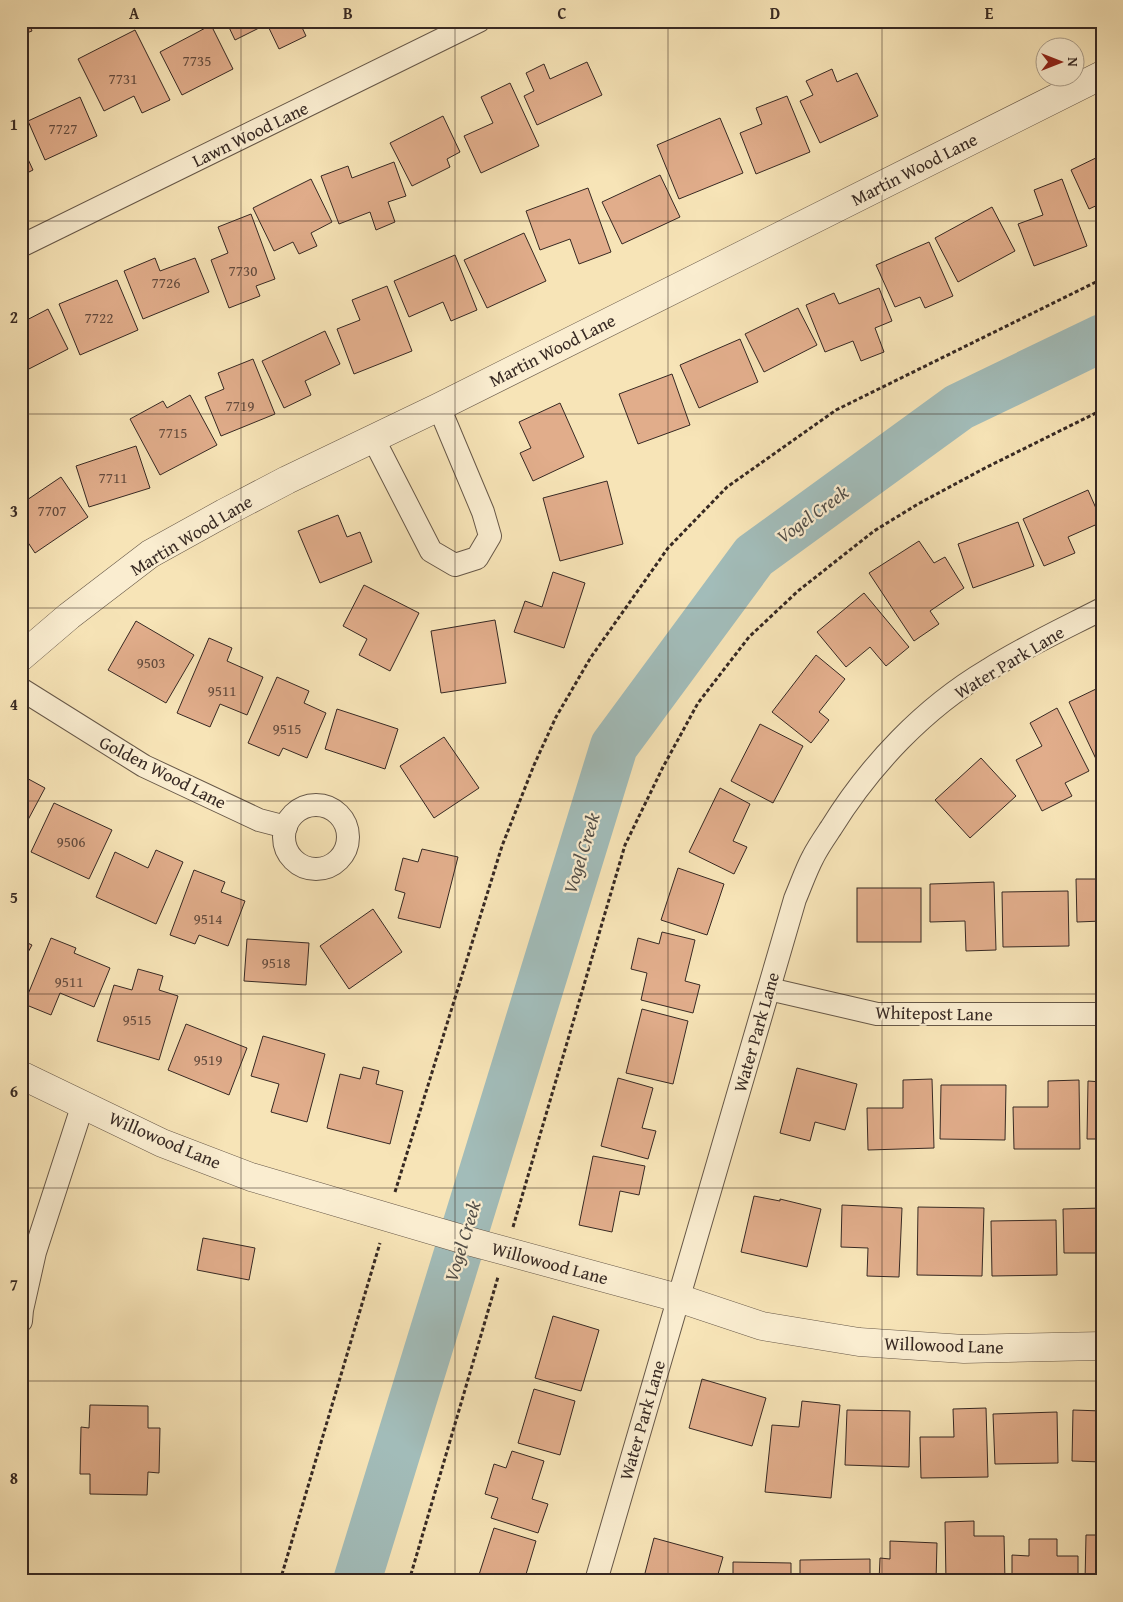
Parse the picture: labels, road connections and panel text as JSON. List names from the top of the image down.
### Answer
{
  "streets": {
    "street": [
      "Lawn Wood Lane",
      "Martin Wood Lane",
      "Water Park Lane",
      "Golden Wood Lane",
      "Whitepost Lane",
      "Willowood Lane"
    ]
  },
  "crossings": [
    ["Water Park Lane", "Whitepost Lane"],
    ["Water Park Lane", "Willowood Lane"]
  ],
  "water": ["Vogel Creek"],
  "house_numbers": [
    "7735",
    "7731",
    "7727",
    "7730",
    "7726",
    "7722",
    "7719",
    "7715",
    "7711",
    "7707",
    "9503",
    "9511",
    "9515",
    "9506",
    "9514",
    "9518",
    "9511",
    "9515",
    "9519"
  ],
  "north": "right",
  "grid": {
    "columns": [
      "A",
      "B",
      "C",
      "D",
      "E"
    ],
    "rows": [
      "1",
      "2",
      "3",
      "4",
      "5",
      "6",
      "7",
      "8"
    ]
  }
}
